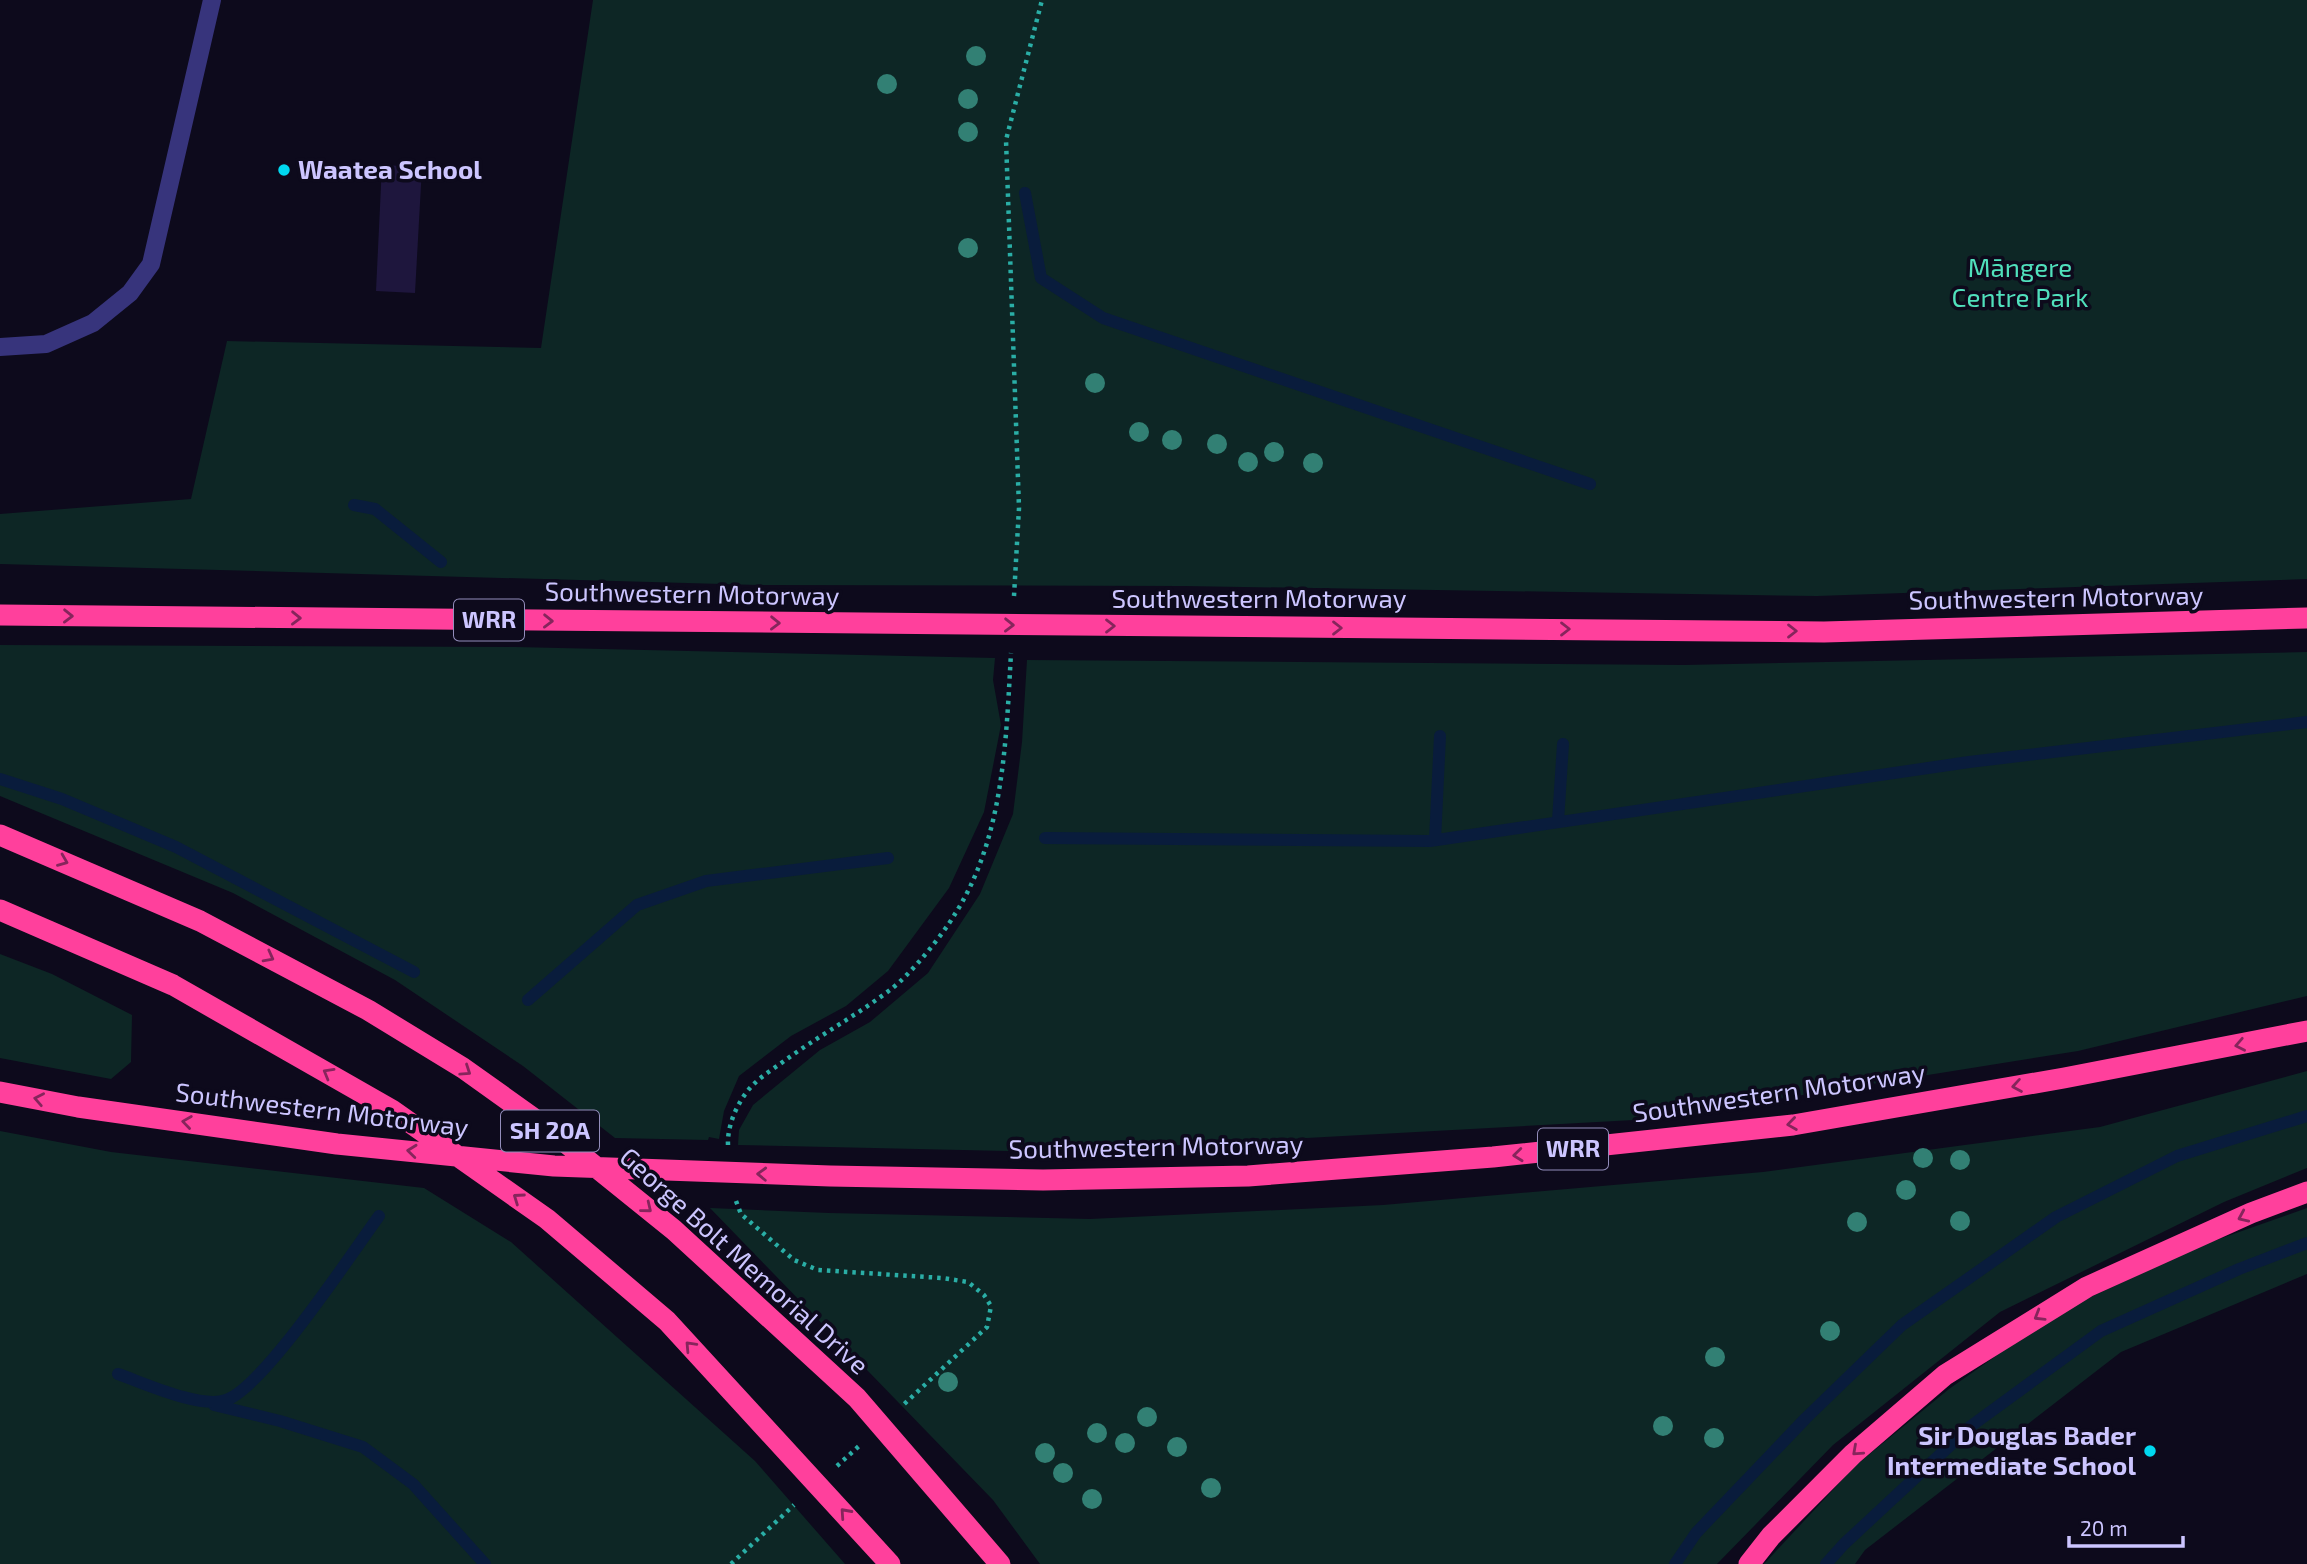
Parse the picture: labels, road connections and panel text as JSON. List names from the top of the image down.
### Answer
{
  "streets": {
    "highway": [
      "Southwestern Motorway",
      "WRR",
      "SH 20A",
      "George Bolt Memorial Drive"
    ]
  },
  "parks": ["Māngere Centre Park"],
  "places": ["Waatea School", "Sir Douglas Bader Intermediate School"],
  "scale_bar": "20 m"
}
